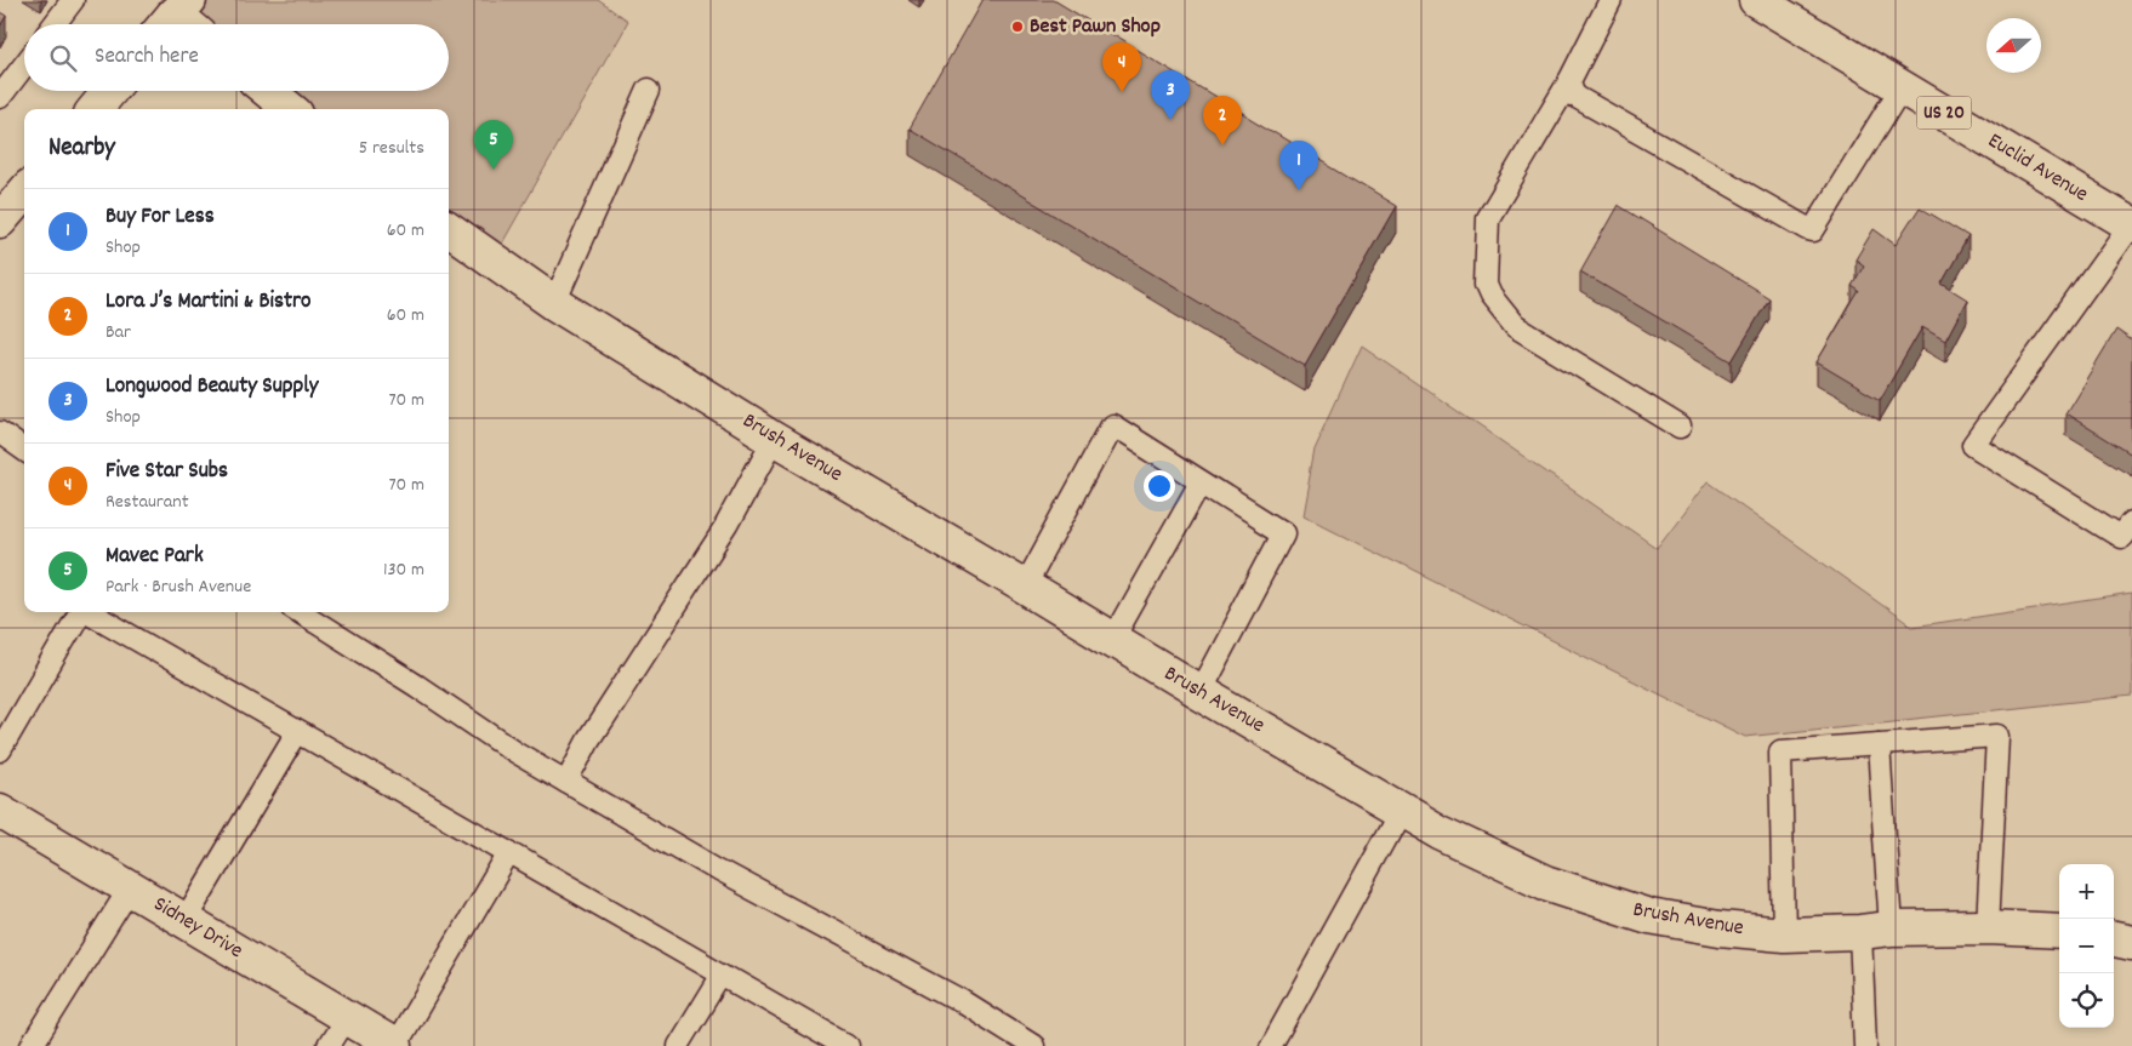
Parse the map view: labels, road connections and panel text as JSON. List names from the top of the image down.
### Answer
{
  "streets": {
    "street": [
      "US 20",
      "Euclid Avenue",
      "Brush Avenue",
      "Sidney Drive"
    ]
  },
  "places": ["Best Pawn Shop"],
  "north": "left",
  "page": {
    "search": "Search here",
    "pins": [
      "4",
      "3",
      "2",
      "5",
      "1"
    ],
    "heading": ["Nearby", "5 results"],
    "list": [
      {
        "mark": "1",
        "name": "Buy For Less",
        "note": "Shop",
        "value": "60 m"
      },
      {
        "mark": "2",
        "name": "Lora J’s Martini & Bistro",
        "note": "Bar",
        "value": "60 m"
      },
      {
        "mark": "3",
        "name": "Longwood Beauty Supply",
        "note": "Shop",
        "value": "70 m"
      },
      {
        "mark": "4",
        "name": "Five Star Subs",
        "note": "Restaurant",
        "value": "70 m"
      },
      {
        "mark": "5",
        "name": "Mavec Park",
        "note": "Park · Brush Avenue",
        "value": "130 m"
      }
    ],
    "map_buttons": ["+", "−"]
  }
}
